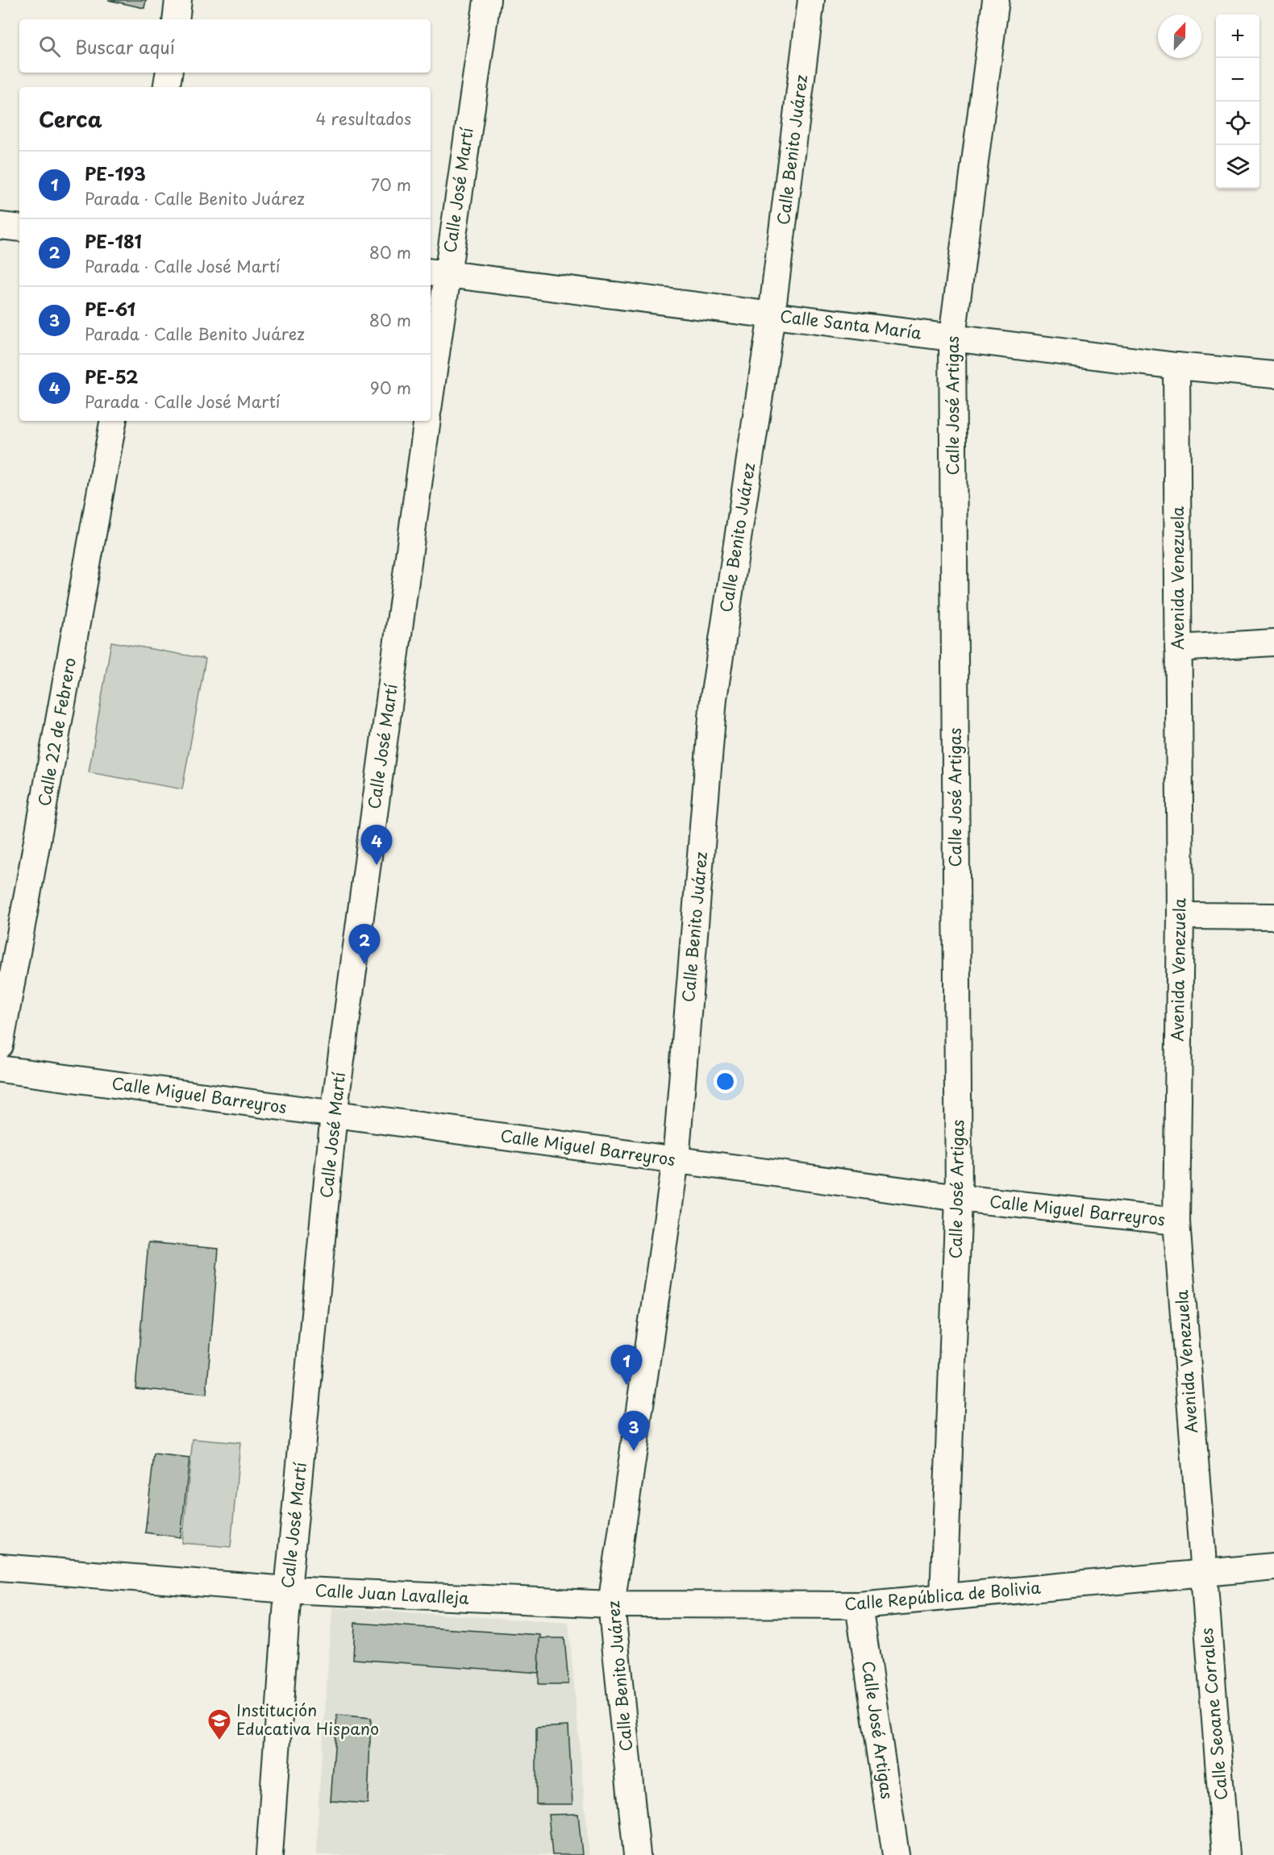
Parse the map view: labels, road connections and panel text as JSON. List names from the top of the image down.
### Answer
{
  "streets": {
    "street": [
      "Calle Benito Juárez",
      "Calle José Martí",
      "Calle Santa María",
      "Calle José Artigas",
      "Avenida Venezuela",
      "Calle 22 de Febrero",
      "Calle Miguel Barreyros",
      "Calle Juan Lavalleja",
      "Calle República de Bolivia",
      "Calle Seoane Corrales"
    ]
  },
  "crossings": [
    ["Calle Benito Juárez", "Calle Santa María"],
    ["Calle Benito Juárez", "Calle Miguel Barreyros"],
    ["Calle Benito Juárez", "Calle Juan Lavalleja"],
    ["Calle Benito Juárez", "Calle República de Bolivia"],
    ["Calle José Martí", "Calle Santa María"],
    ["Calle José Martí", "Calle Miguel Barreyros"],
    ["Calle José Martí", "Calle Juan Lavalleja"],
    ["Calle Santa María", "Calle José Artigas"],
    ["Calle Santa María", "Avenida Venezuela"],
    ["Calle José Artigas", "Calle Miguel Barreyros"],
    ["Calle José Artigas", "Calle República de Bolivia"],
    ["Avenida Venezuela", "Calle Miguel Barreyros"],
    ["Avenida Venezuela", "Calle República de Bolivia"],
    ["Avenida Venezuela", "Calle Seoane Corrales"],
    ["Calle Juan Lavalleja", "Calle República de Bolivia"],
    ["Calle República de Bolivia", "Calle Seoane Corrales"]
  ],
  "places": {
    "school or university": ["Institución Educativa Hispano"]
  },
  "north": "top",
  "page": {
    "map_buttons": ["+", "−"],
    "search": "Buscar aquí",
    "heading": ["Cerca", "4 resultados"],
    "list": [
      {
        "mark": "1",
        "name": "PE-193",
        "note": "Parada · Calle Benito Juárez",
        "value": "70 m"
      },
      {
        "mark": "2",
        "name": "PE-181",
        "note": "Parada · Calle José Martí",
        "value": "80 m"
      },
      {
        "mark": "3",
        "name": "PE-61",
        "note": "Parada · Calle Benito Juárez",
        "value": "80 m"
      },
      {
        "mark": "4",
        "name": "PE-52",
        "note": "Parada · Calle José Martí",
        "value": "90 m"
      }
    ],
    "pins": [
      "4",
      "2",
      "1",
      "3"
    ]
  }
}
